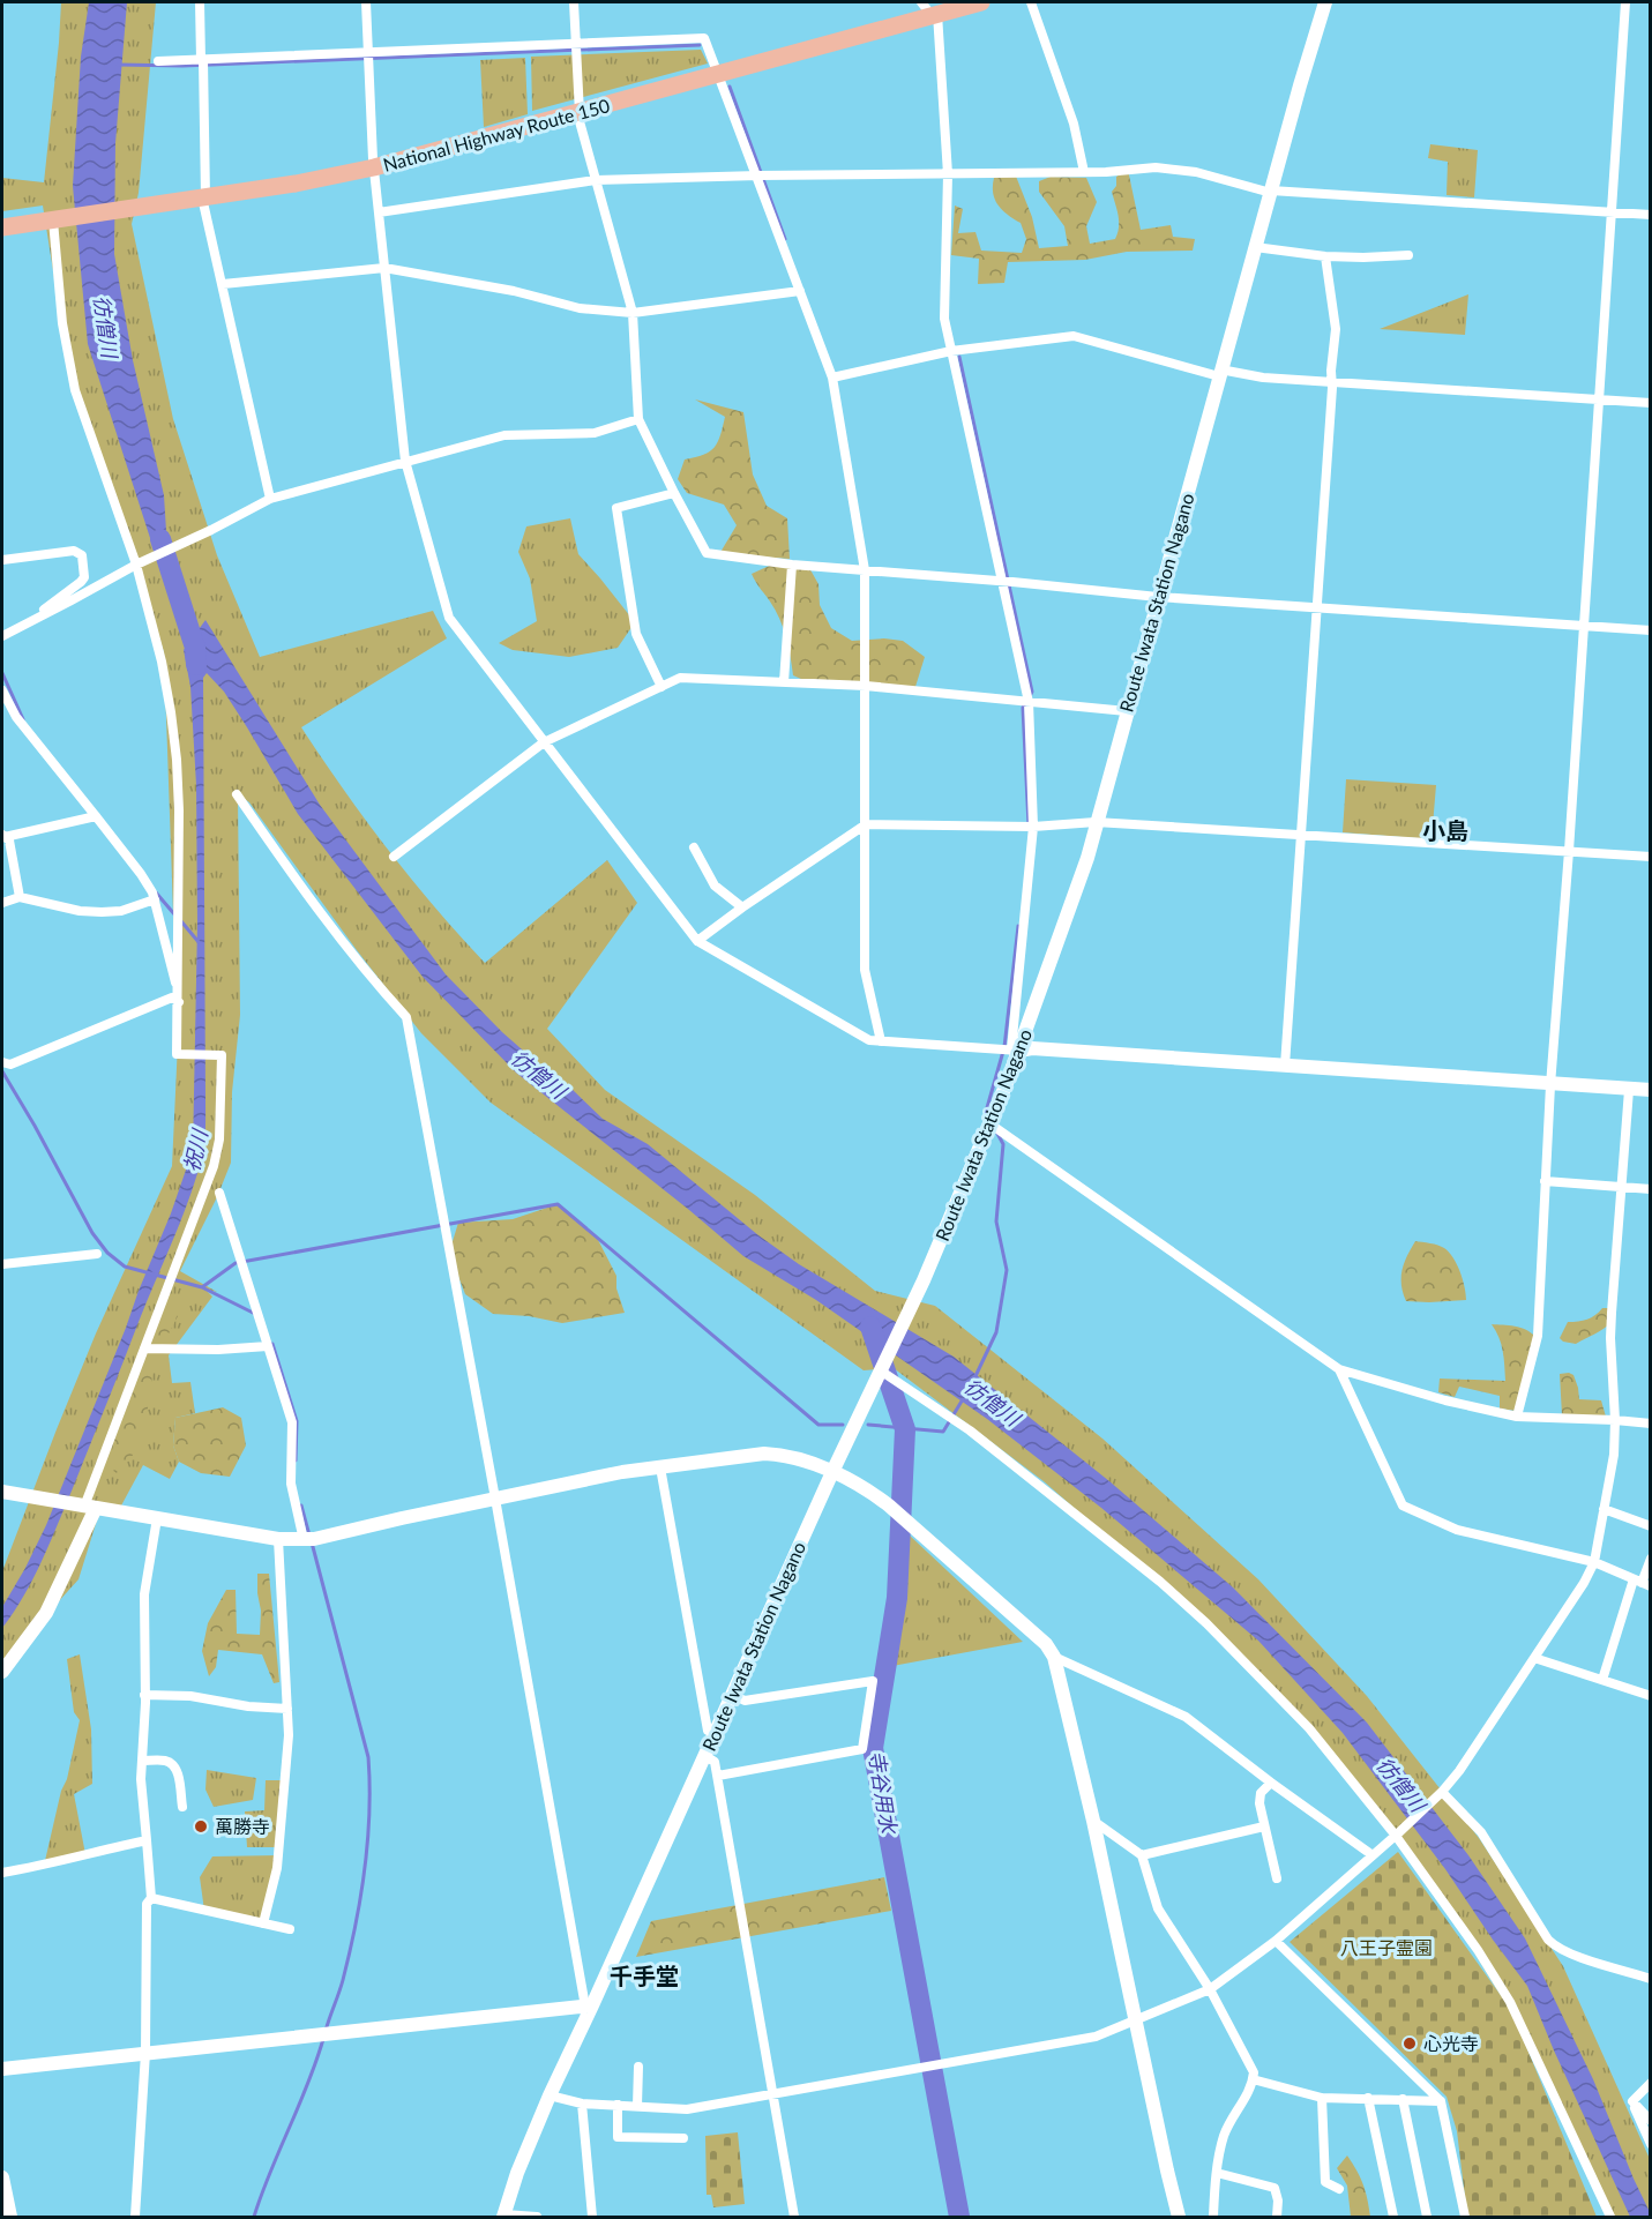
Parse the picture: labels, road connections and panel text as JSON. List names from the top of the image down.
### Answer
{
  "streets": {
    "highway": ["National Highway Route 150"],
    "street": ["Route Iwata Station Nagano"]
  },
  "districts": ["小島", "千手堂"],
  "water": ["彷僧川", "祝川", "寺谷用水"],
  "parks": ["八王子霊園"],
  "places": ["萬勝寺", "心光寺"]
}
